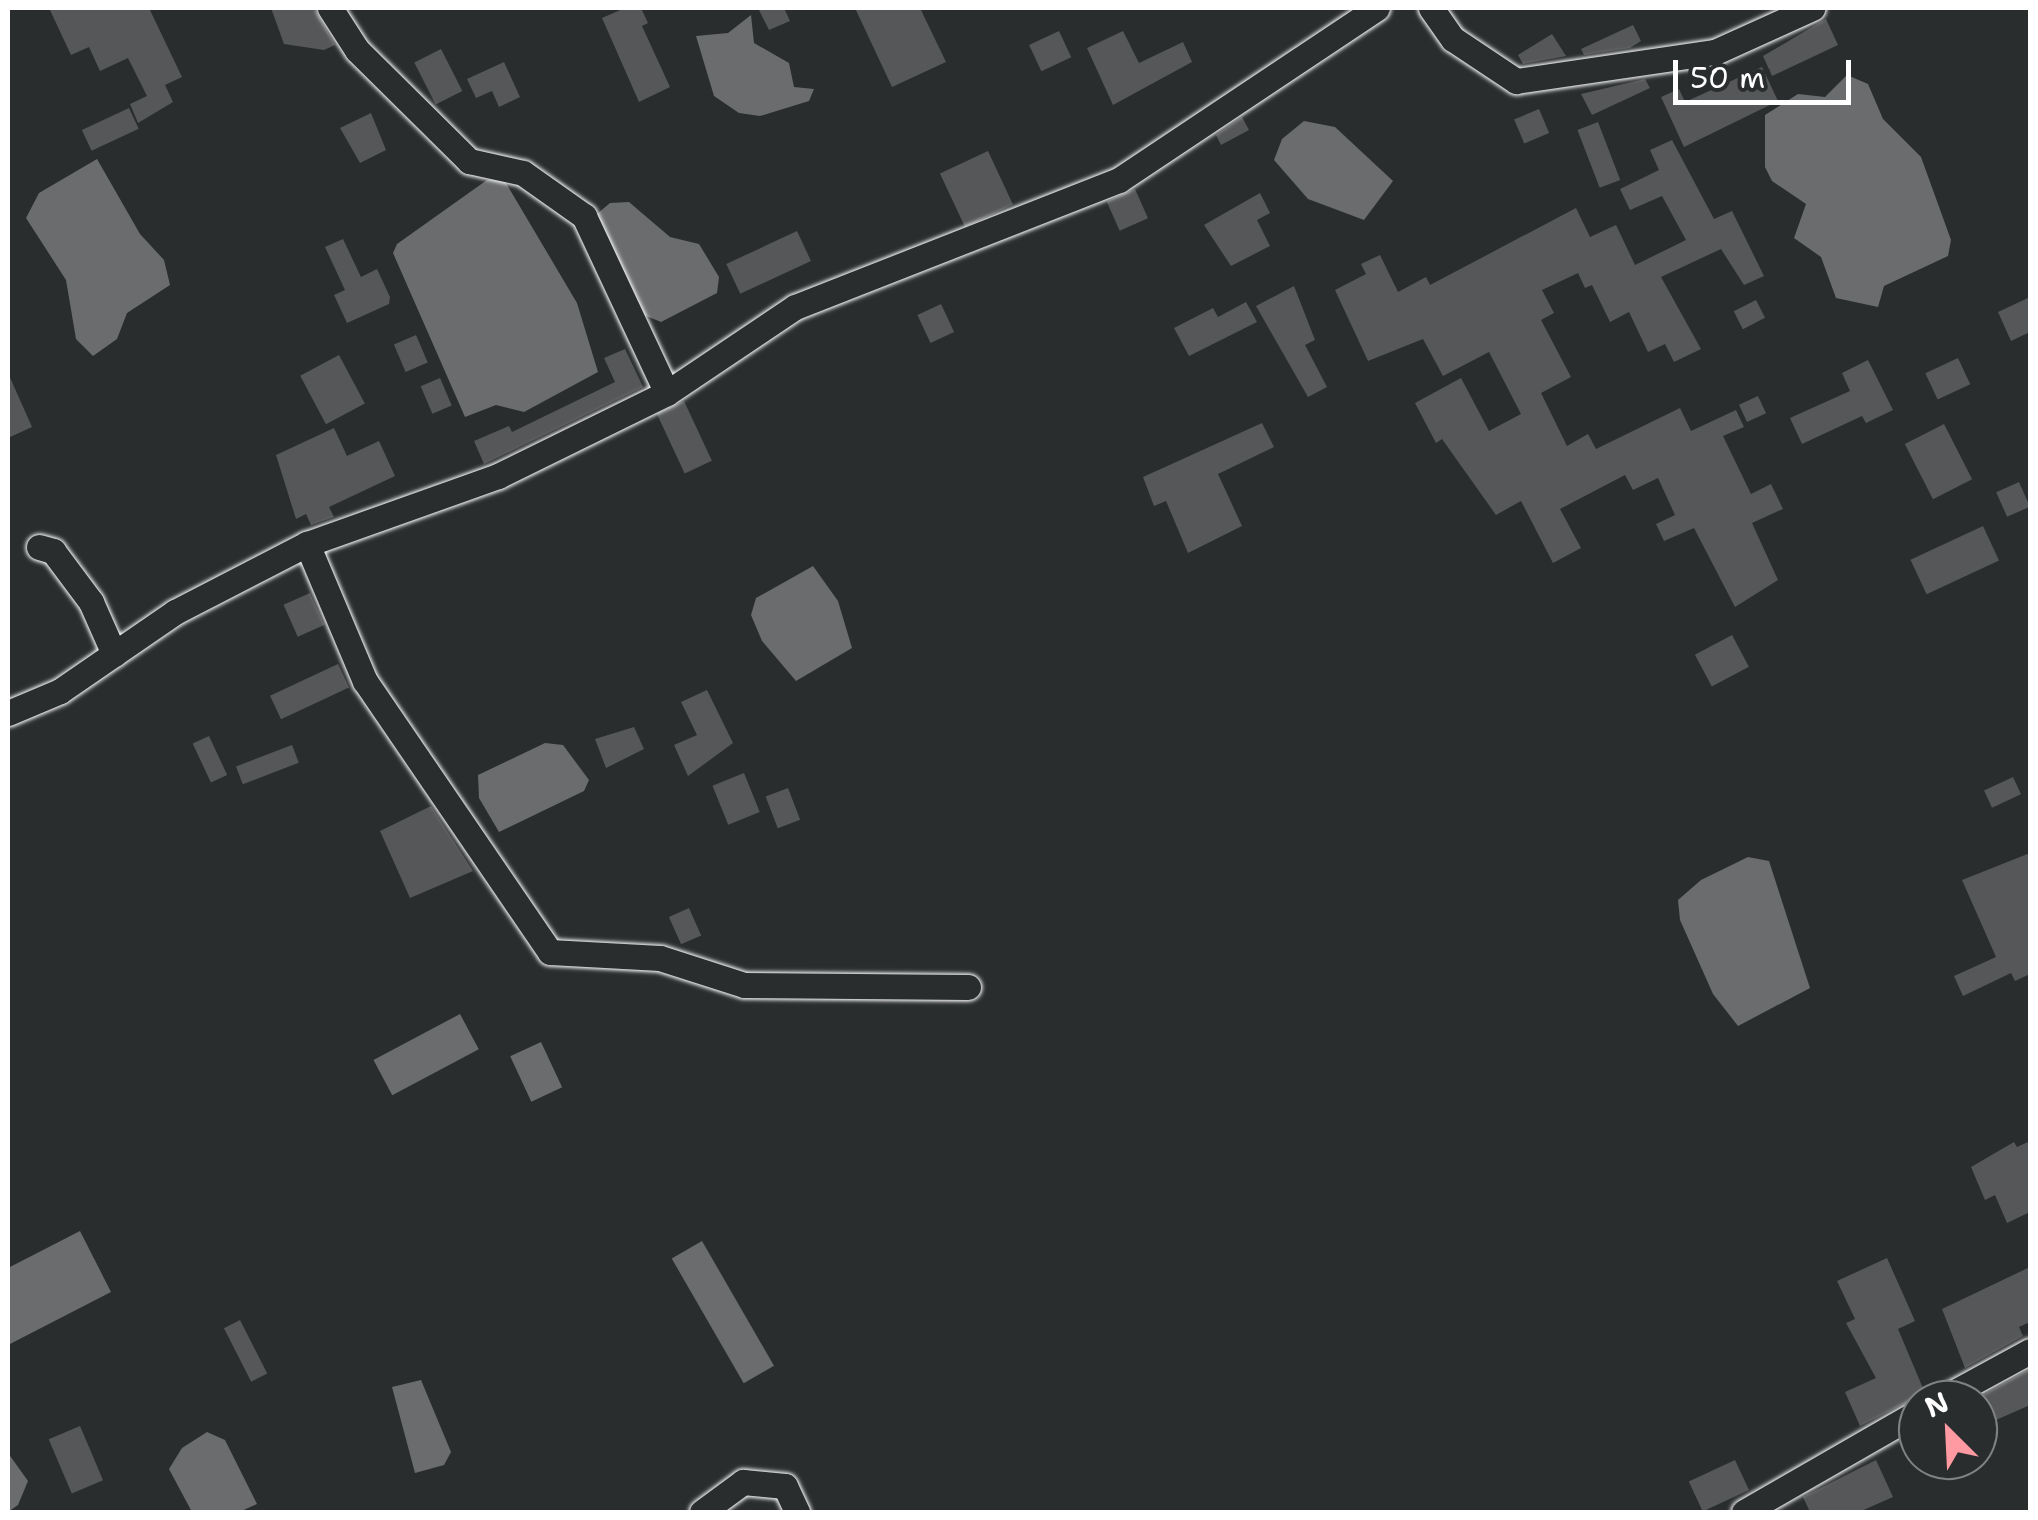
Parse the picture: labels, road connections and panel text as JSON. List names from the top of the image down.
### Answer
{
  "scale_bar": "50 m",
  "north": "top left"
}
